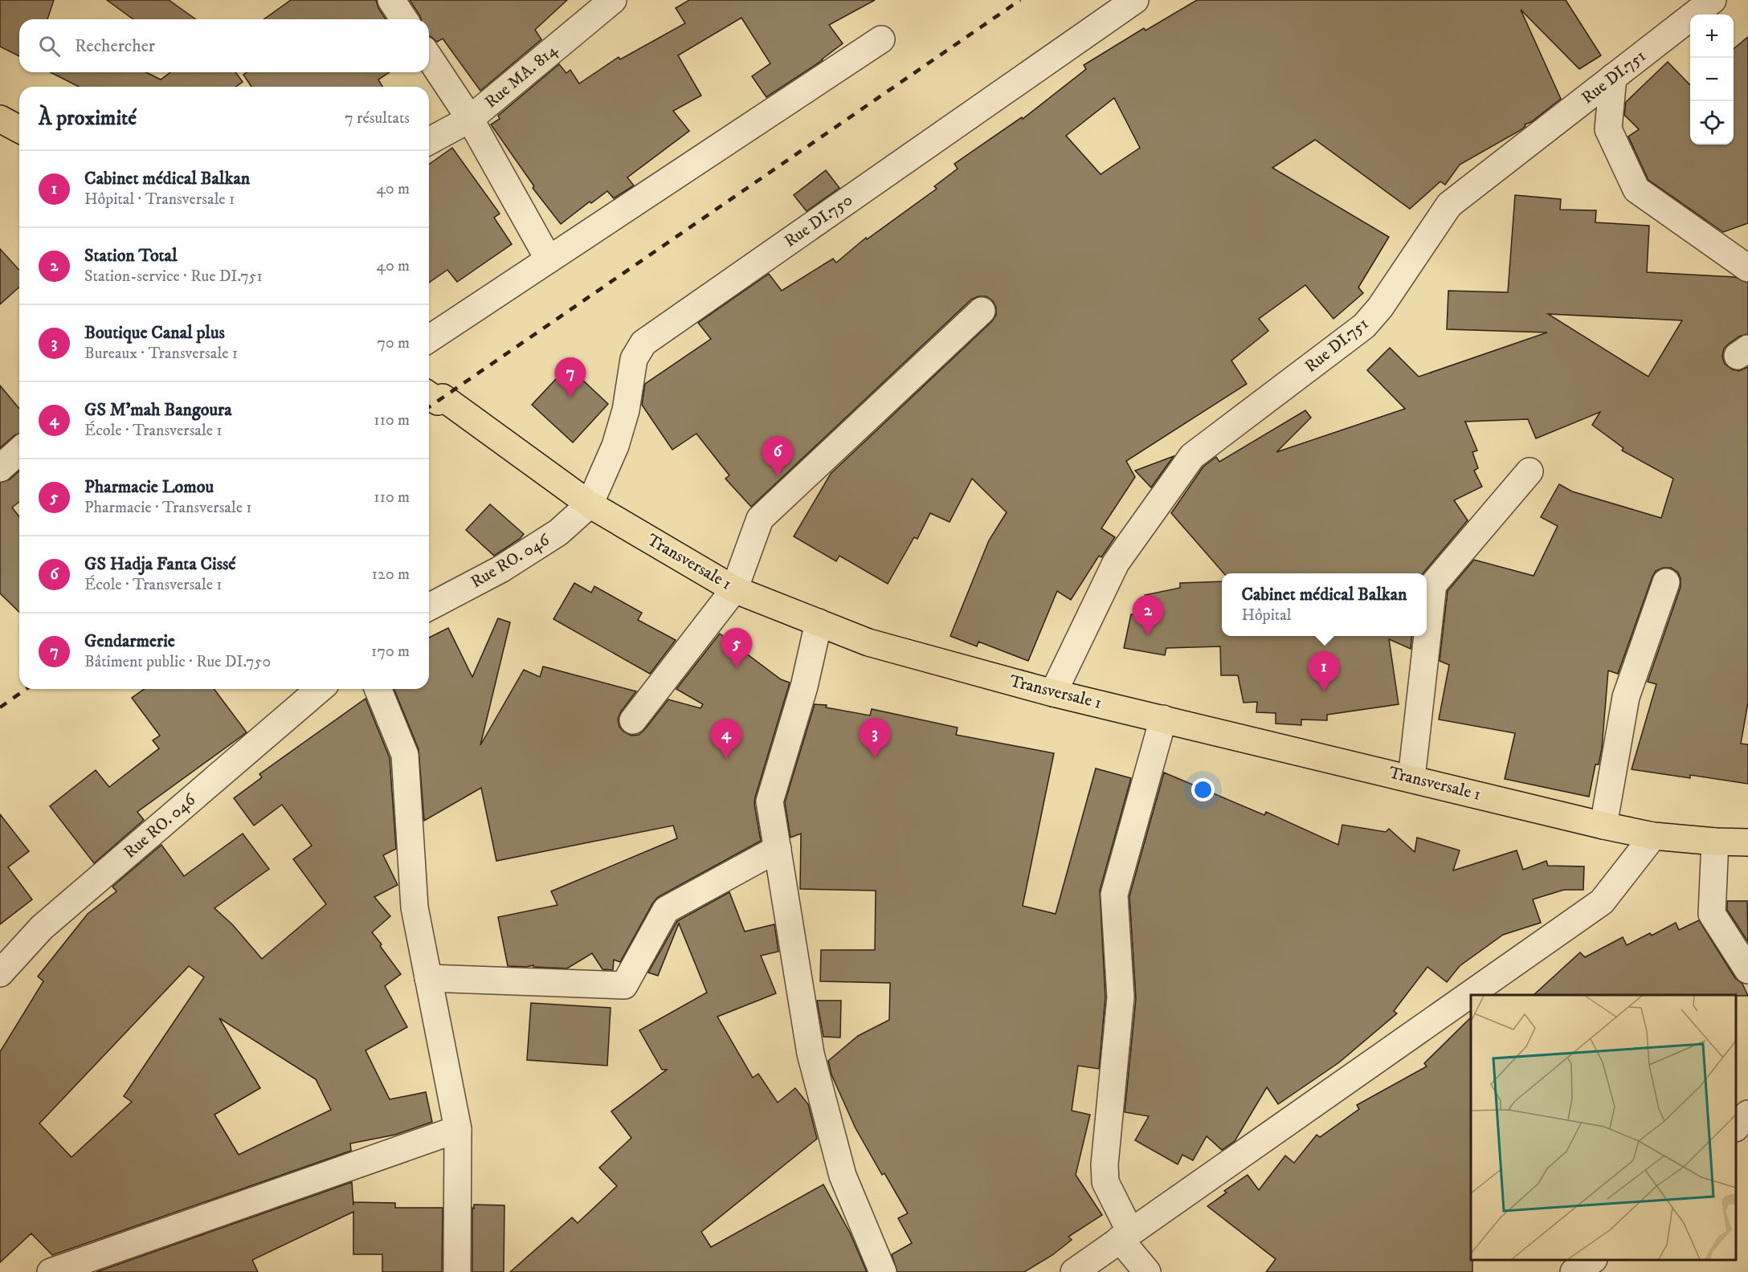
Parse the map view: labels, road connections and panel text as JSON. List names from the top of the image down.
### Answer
{
  "streets": {
    "main road": ["Transversale 1"],
    "street": [
      "Rue MA. 814",
      "Rue DI.751",
      "Rue DI.750",
      "Rue RO. 046"
    ]
  },
  "crossings": [
    ["Rue DI.751", "Transversale 1"],
    ["Rue DI.750", "Rue RO. 046"],
    ["Rue DI.750", "Transversale 1"],
    ["Rue RO. 046", "Transversale 1"]
  ],
  "page": {
    "map_buttons": ["+", "−"],
    "search": "Rechercher",
    "heading": ["À proximité", "7 résultats"],
    "list": [
      {
        "mark": "1",
        "name": "Cabinet médical Balkan",
        "note": "Hôpital · Transversale 1",
        "value": "40 m"
      },
      {
        "mark": "2",
        "name": "Station Total",
        "note": "Station-service · Rue DI.751",
        "value": "40 m"
      },
      {
        "mark": "3",
        "name": "Boutique Canal plus",
        "note": "Bureaux · Transversale 1",
        "value": "70 m"
      },
      {
        "mark": "4",
        "name": "GS M'mah Bangoura",
        "note": "École · Transversale 1",
        "value": "110 m"
      },
      {
        "mark": "5",
        "name": "Pharmacie Lomou",
        "note": "Pharmacie · Transversale 1",
        "value": "110 m"
      },
      {
        "mark": "6",
        "name": "GS Hadja Fanta Cissé",
        "note": "École · Transversale 1",
        "value": "120 m"
      },
      {
        "mark": "7",
        "name": "Gendarmerie",
        "note": "Bâtiment public · Rue DI.750",
        "value": "170 m"
      }
    ],
    "pins": [
      "7",
      "6",
      "2",
      "5",
      "1",
      "3",
      "4"
    ],
    "popup": ["Cabinet médical Balkan", "Hôpital"]
  }
}
